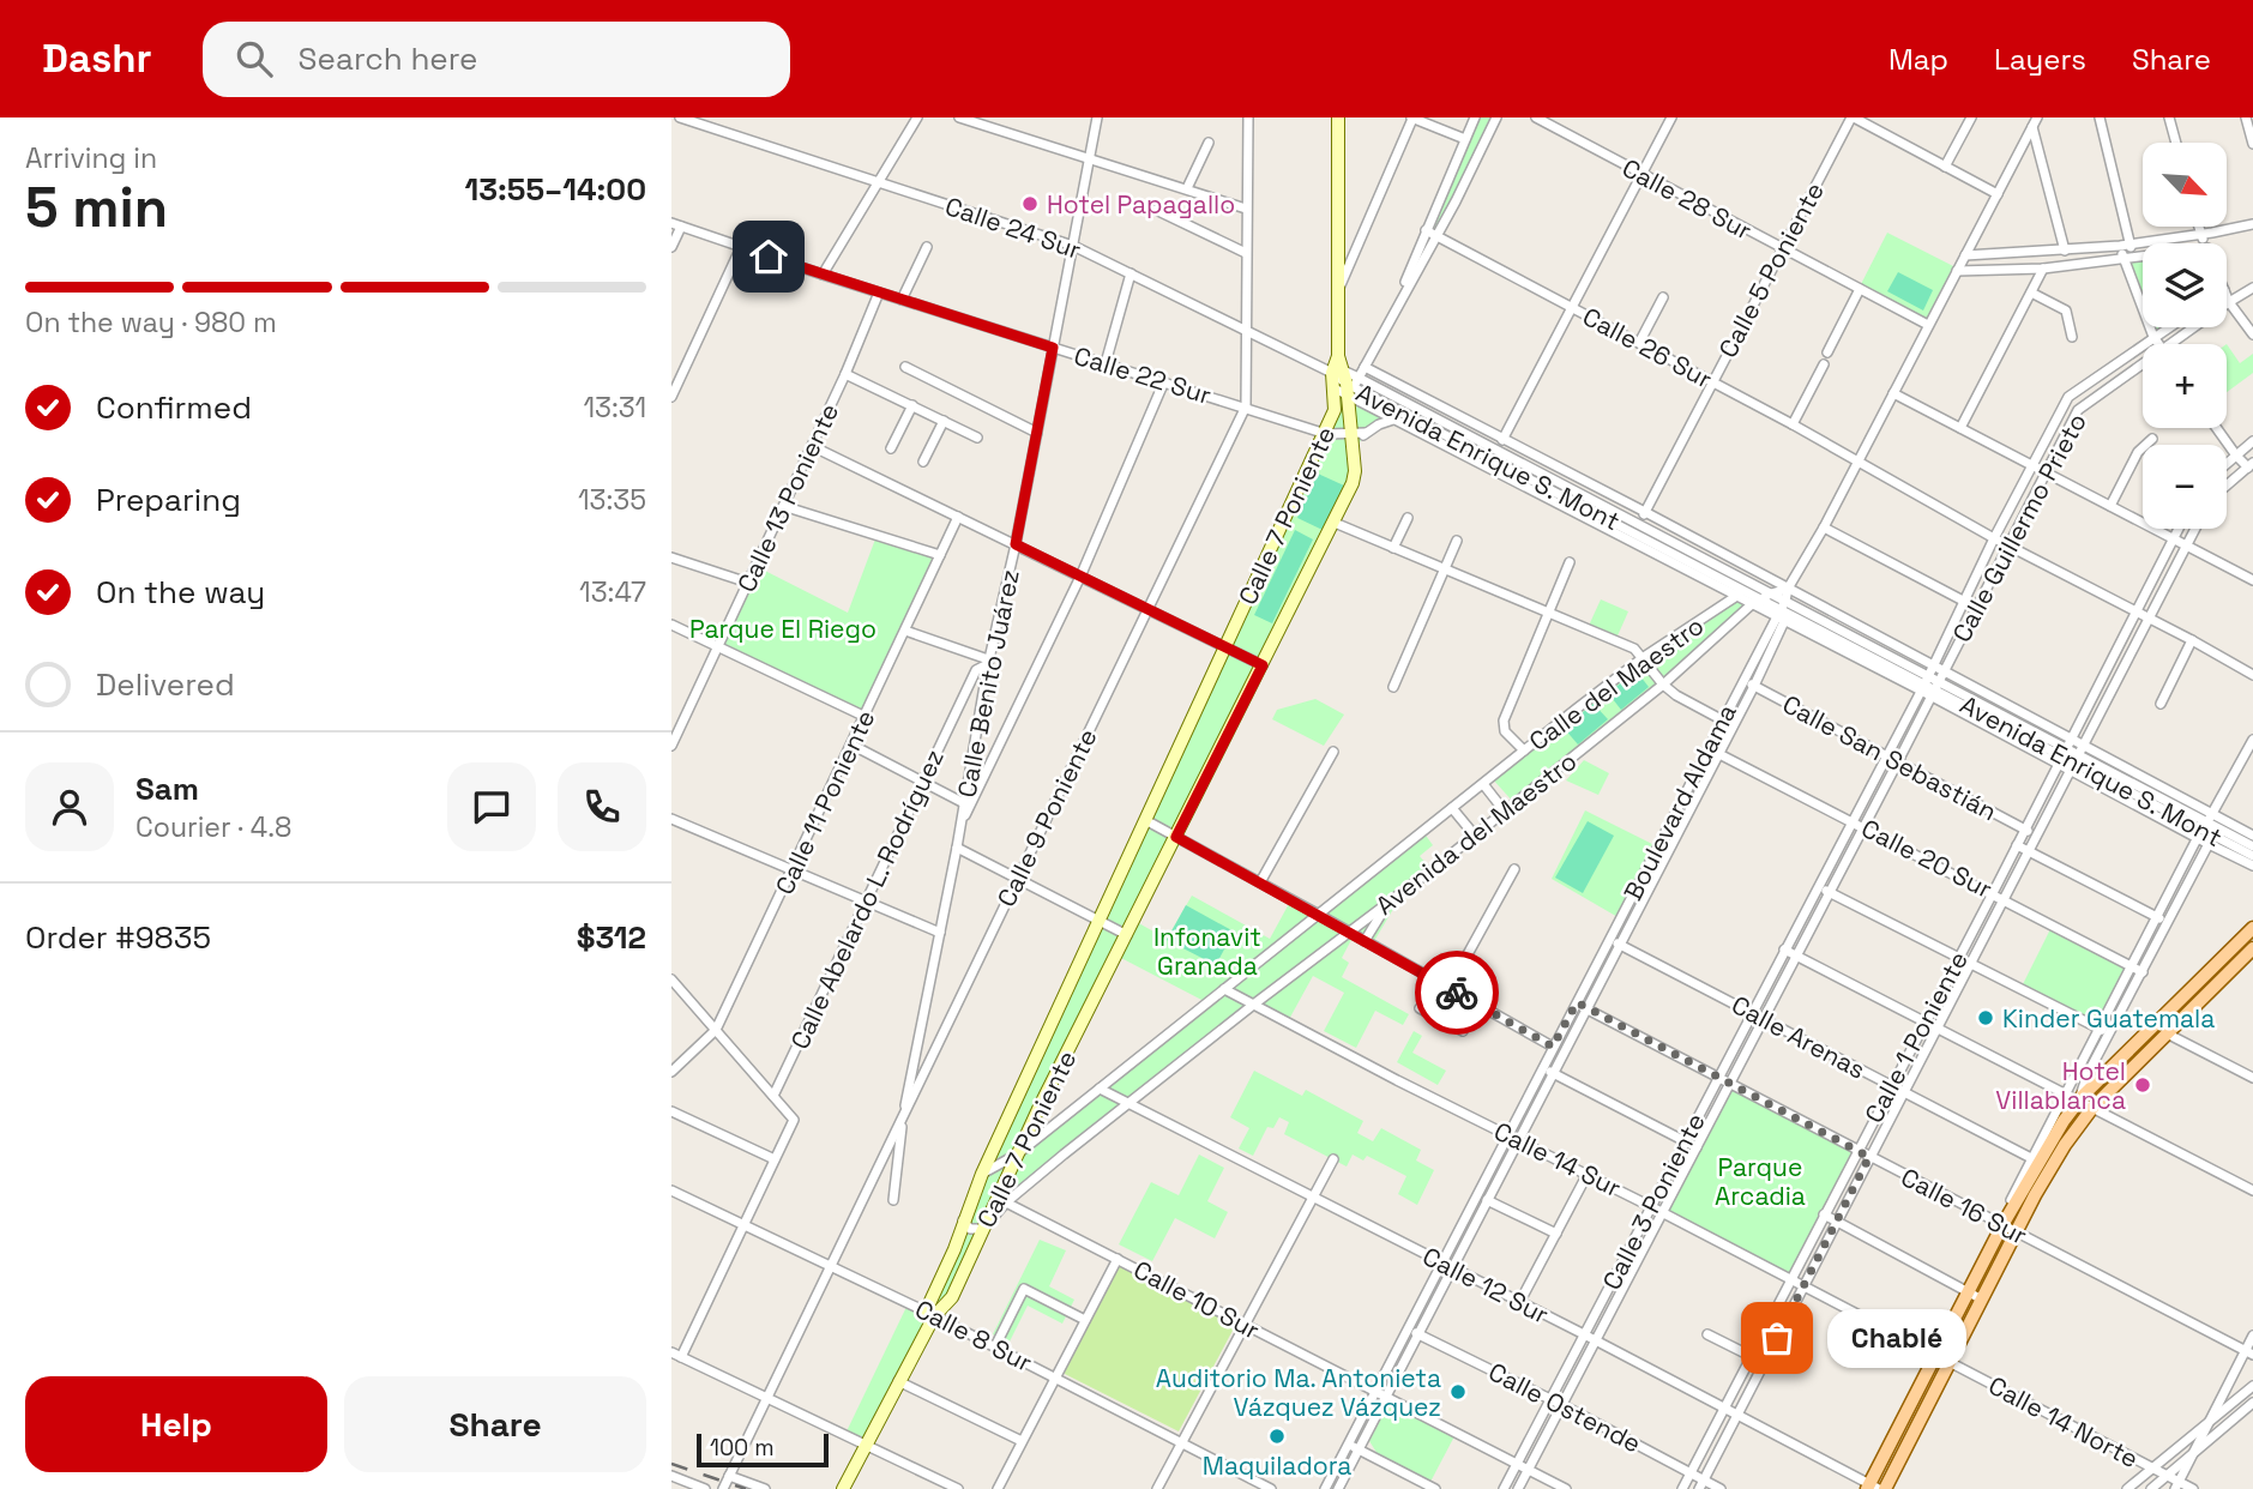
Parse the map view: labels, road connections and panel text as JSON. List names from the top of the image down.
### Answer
{
  "streets": {
    "main road": ["Calle 7 Poniente"],
    "street": [
      "Calle 28 Sur",
      "Calle 24 Sur",
      "Calle 5 Poniente",
      "Calle 26 Sur",
      "Calle 22 Sur",
      "Avenida Enrique S. Mont",
      "Calle 13 Poniente",
      "Calle Guillermo Prieto",
      "Calle Benito Juárez",
      "Calle del Maestro",
      "Calle San Sebastián",
      "Calle 11 Poniente",
      "Boulevard Aldama",
      "Calle 9 Poniente",
      "Avenida del Maestro",
      "Calle 20 Sur",
      "Calle Abelardo L. Rodríguez",
      "Calle Arenas",
      "Calle 1 Poniente",
      "Calle 14 Sur",
      "Calle 3 Poniente",
      "Calle 16 Sur",
      "Calle 12 Sur",
      "Calle 10 Sur",
      "Calle 8 Sur",
      "Calle Ostende",
      "Calle 14 Norte"
    ]
  },
  "crossings": [
    ["Calle 28 Sur", "Calle 5 Poniente"],
    ["Calle 28 Sur", "Boulevard Aldama"],
    ["Calle 24 Sur", "Avenida Enrique S. Mont"],
    ["Calle 24 Sur", "Calle 7 Poniente"],
    ["Calle 24 Sur", "Calle Benito Juárez"],
    ["Calle 24 Sur", "Calle 9 Poniente"],
    ["Calle 5 Poniente", "Calle 26 Sur"],
    ["Calle 5 Poniente", "Avenida Enrique S. Mont"],
    ["Calle 26 Sur", "Calle Guillermo Prieto"],
    ["Calle 26 Sur", "Boulevard Aldama"],
    ["Calle 26 Sur", "Calle 1 Poniente"],
    ["Calle 22 Sur", "Calle 13 Poniente"],
    ["Calle 22 Sur", "Calle 7 Poniente"],
    ["Calle 22 Sur", "Calle Benito Juárez"],
    ["Calle 22 Sur", "Calle 9 Poniente"],
    ["Avenida Enrique S. Mont", "Calle 7 Poniente"],
    ["Avenida Enrique S. Mont", "Calle Guillermo Prieto"],
    ["Avenida Enrique S. Mont", "Calle del Maestro"],
    ["Avenida Enrique S. Mont", "Boulevard Aldama"],
    ["Avenida Enrique S. Mont", "Avenida del Maestro"],
    ["Avenida Enrique S. Mont", "Calle 1 Poniente"],
    ["Avenida Enrique S. Mont", "Calle 3 Poniente"],
    ["Calle 7 Poniente", "Calle del Maestro"],
    ["Calle 7 Poniente", "Avenida del Maestro"],
    ["Calle 7 Poniente", "Calle 8 Sur"],
    ["Calle Guillermo Prieto", "Calle 3 Poniente"],
    ["Calle Benito Juárez", "Calle 9 Poniente"],
    ["Calle Benito Juárez", "Calle Abelardo L. Rodríguez"],
    ["Calle del Maestro", "Calle 14 Sur"],
    ["Calle del Maestro", "Calle 12 Sur"],
    ["Calle San Sebastián", "Boulevard Aldama"],
    ["Calle San Sebastián", "Calle 1 Poniente"],
    ["Calle San Sebastián", "Calle 3 Poniente"],
    ["Boulevard Aldama", "Avenida del Maestro"],
    ["Boulevard Aldama", "Calle 20 Sur"],
    ["Boulevard Aldama", "Calle Arenas"],
    ["Boulevard Aldama", "Calle 14 Sur"],
    ["Boulevard Aldama", "Calle 16 Sur"],
    ["Boulevard Aldama", "Calle 12 Sur"],
    ["Boulevard Aldama", "Calle 10 Sur"],
    ["Boulevard Aldama", "Calle Ostende"],
    ["Calle 9 Poniente", "Calle 8 Sur"],
    ["Avenida del Maestro", "Calle 14 Sur"],
    ["Avenida del Maestro", "Calle 12 Sur"],
    ["Avenida del Maestro", "Calle 10 Sur"],
    ["Calle 20 Sur", "Calle 1 Poniente"],
    ["Calle 20 Sur", "Calle 3 Poniente"],
    ["Calle Arenas", "Calle 1 Poniente"],
    ["Calle Arenas", "Calle 3 Poniente"],
    ["Calle 1 Poniente", "Calle 14 Sur"],
    ["Calle 1 Poniente", "Calle 16 Sur"],
    ["Calle 1 Poniente", "Calle 12 Sur"],
    ["Calle 1 Poniente", "Calle Ostende"],
    ["Calle 14 Sur", "Calle 3 Poniente"],
    ["Calle 14 Sur", "Calle 14 Norte"],
    ["Calle 3 Poniente", "Calle 16 Sur"],
    ["Calle 3 Poniente", "Calle 12 Sur"],
    ["Calle 3 Poniente", "Calle 10 Sur"],
    ["Calle 3 Poniente", "Calle Ostende"]
  ],
  "parks": ["Parque El Riego", "Infonavit Granada", "Parque Arcadia"],
  "places": [
    "Hotel Papagallo",
    "Kinder Guatemala",
    "Hotel Villablanca",
    "Chablé",
    "Auditorio Ma. Antonieta Vázquez Vázquez",
    "Maquiladora"
  ],
  "scale_bar": "100 m",
  "north": "bottom right",
  "page": {
    "header": "Dashr",
    "search": "Search here",
    "nav": ["Map", "Layers", "Share"],
    "heading": ["5 min", "Arriving in", "13:55–14:00"],
    "panel": [
      "Sam",
      "Courier · 4.8",
      "Order #9835",
      "$312"
    ],
    "map_buttons": ["+", "−"],
    "bar": "On the way · 980 m",
    "list": [
      ["Confirmed", "13:31"],
      ["Preparing", "13:35"],
      ["On the way", "13:47"],
      "Delivered"
    ],
    "bubble": "Chablé",
    "buttons": ["Help", "Share"],
    "scale": "100 m"
  }
}
